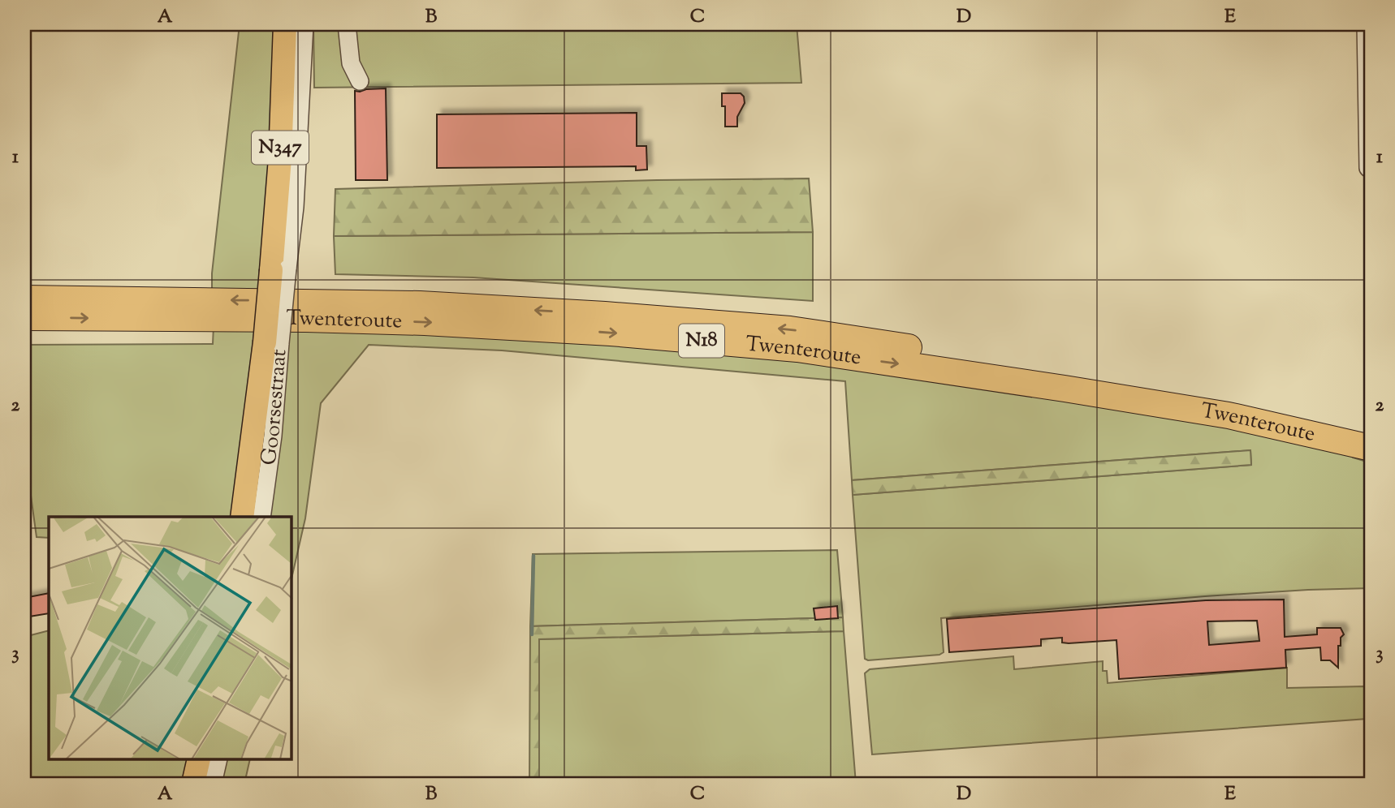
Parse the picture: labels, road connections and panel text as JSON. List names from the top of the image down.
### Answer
{
  "streets": {
    "highway": ["Twenteroute", "N18"],
    "main road": ["N347", "Goorsestraat"]
  },
  "grid": {
    "columns": [
      "A",
      "B",
      "C",
      "D",
      "E"
    ],
    "rows": ["1", "2", "3"]
  }
}
